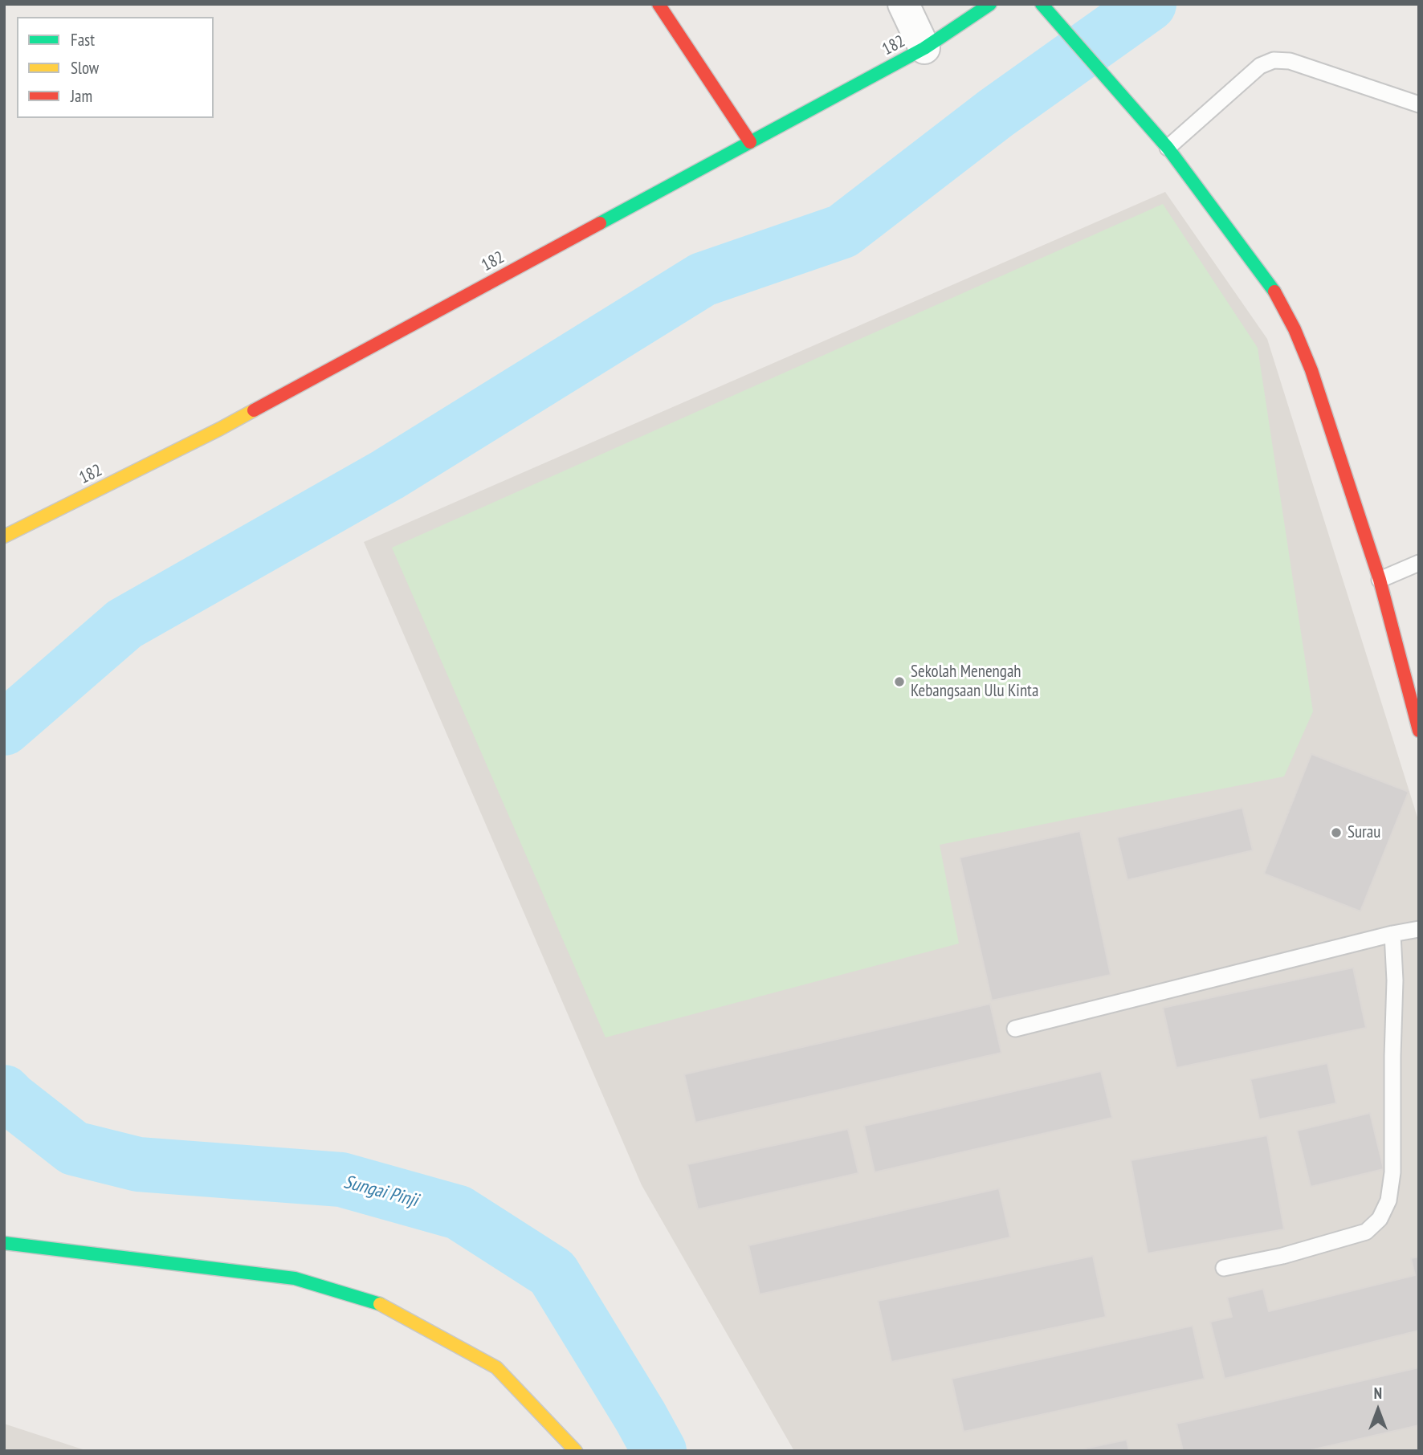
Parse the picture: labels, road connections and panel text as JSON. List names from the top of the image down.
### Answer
{
  "streets": {
    "street": ["182"]
  },
  "water": ["Sungai Pinji"],
  "places": ["Sekolah Menengah Kebangsaan Ulu Kinta", "Surau"],
  "legend": ["Fast", "Slow", "Jam"],
  "north": "top"
}
